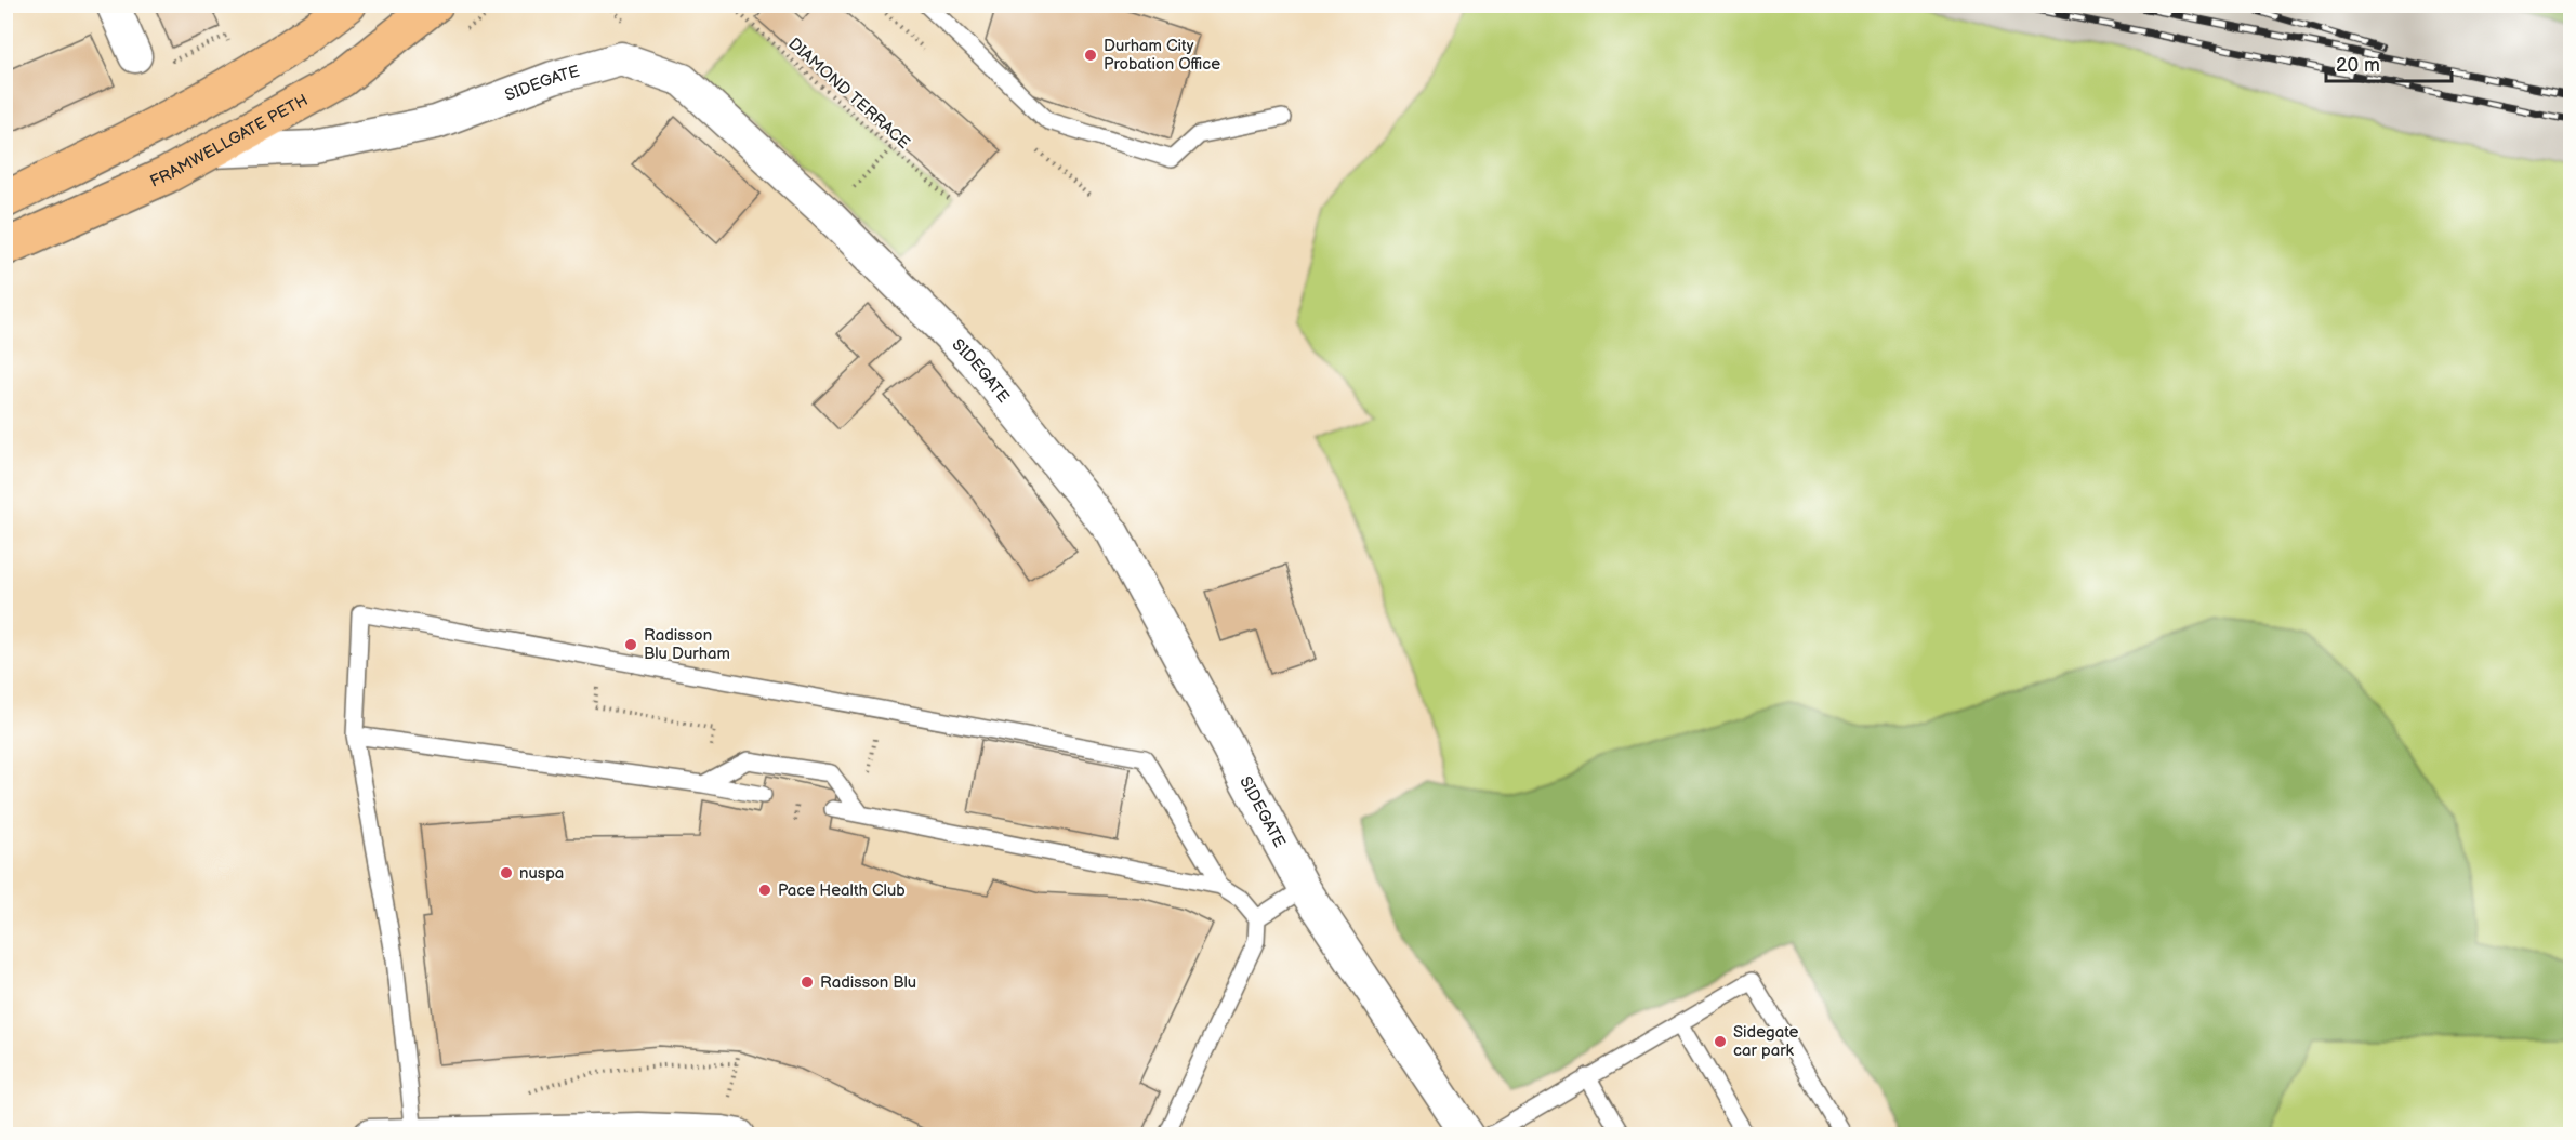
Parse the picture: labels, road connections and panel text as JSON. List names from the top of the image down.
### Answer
{
  "streets": {
    "highway": ["FRAMWELLGATE PETH"],
    "street": ["SIDEGATE"],
    "path": ["DIAMOND TERRACE"]
  },
  "crossings": [
    ["SIDEGATE", "FRAMWELLGATE PETH"]
  ],
  "places": [
    "Durham City Probation Office",
    "Radisson Blu Durham",
    "nuspa",
    "Pace Health Club",
    "Radisson Blu",
    "Sidegate car park"
  ],
  "scale_bar": "20 m"
}
